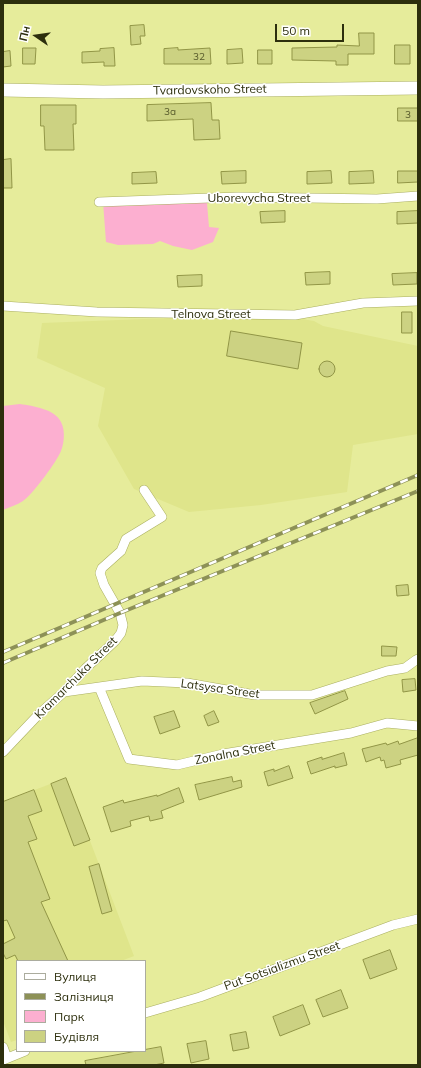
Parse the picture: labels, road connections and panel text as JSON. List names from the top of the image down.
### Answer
{
  "streets": {
    "main road": ["Tvardovskoho Street"],
    "street": [
      "Uborevycha Street",
      "Telnova Street",
      "Kramarchuka Street",
      "Latsysa Street",
      "Zonalna Street",
      "Put Sotsializmu Street"
    ]
  },
  "crossings": [
    ["Kramarchuka Street", "Latsysa Street"],
    ["Latsysa Street", "Zonalna Street"]
  ],
  "house_numbers": ["32", "3а", "3"],
  "legend": [
    "Вулиця",
    "Залізниця",
    "Парк",
    "Будівля"
  ],
  "scale_bar": "50 m",
  "north": "left"
}
